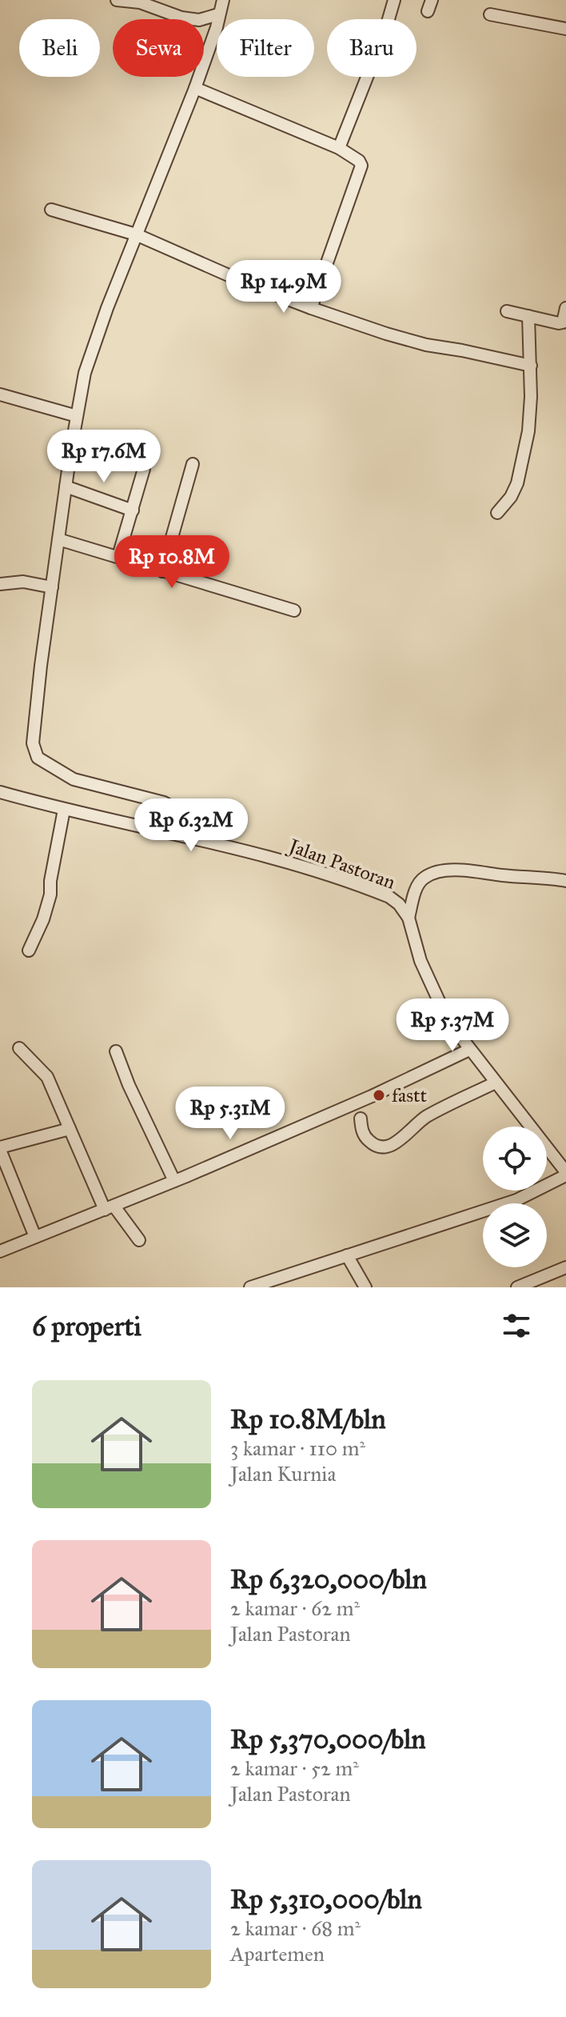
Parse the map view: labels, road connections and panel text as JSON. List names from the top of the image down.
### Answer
{
  "streets": {
    "street": ["Jalan Pastoran"]
  },
  "places": ["fastt"],
  "page": {
    "chip": [
      "Beli",
      "Sewa",
      "Filter",
      "Baru"
    ],
    "price": [
      "Rp 14.9M",
      "Rp 17.6M",
      "Rp 10.8M",
      "Rp 6.32M",
      "Rp 5.37M",
      "Rp 5.31M"
    ],
    "heading": "6 properti",
    "list": [
      {
        "name": "Rp 10.8M/bln",
        "note": "3 kamar · 110 m² · Jalan Kurnia"
      },
      {
        "name": "Rp 6,320,000/bln",
        "note": "2 kamar · 62 m² · Jalan Pastoran"
      },
      {
        "name": "Rp 5,370,000/bln",
        "note": "2 kamar · 52 m² · Jalan Pastoran"
      },
      {
        "name": "Rp 5,310,000/bln",
        "note": "2 kamar · 68 m² · Apartemen"
      }
    ]
  }
}
